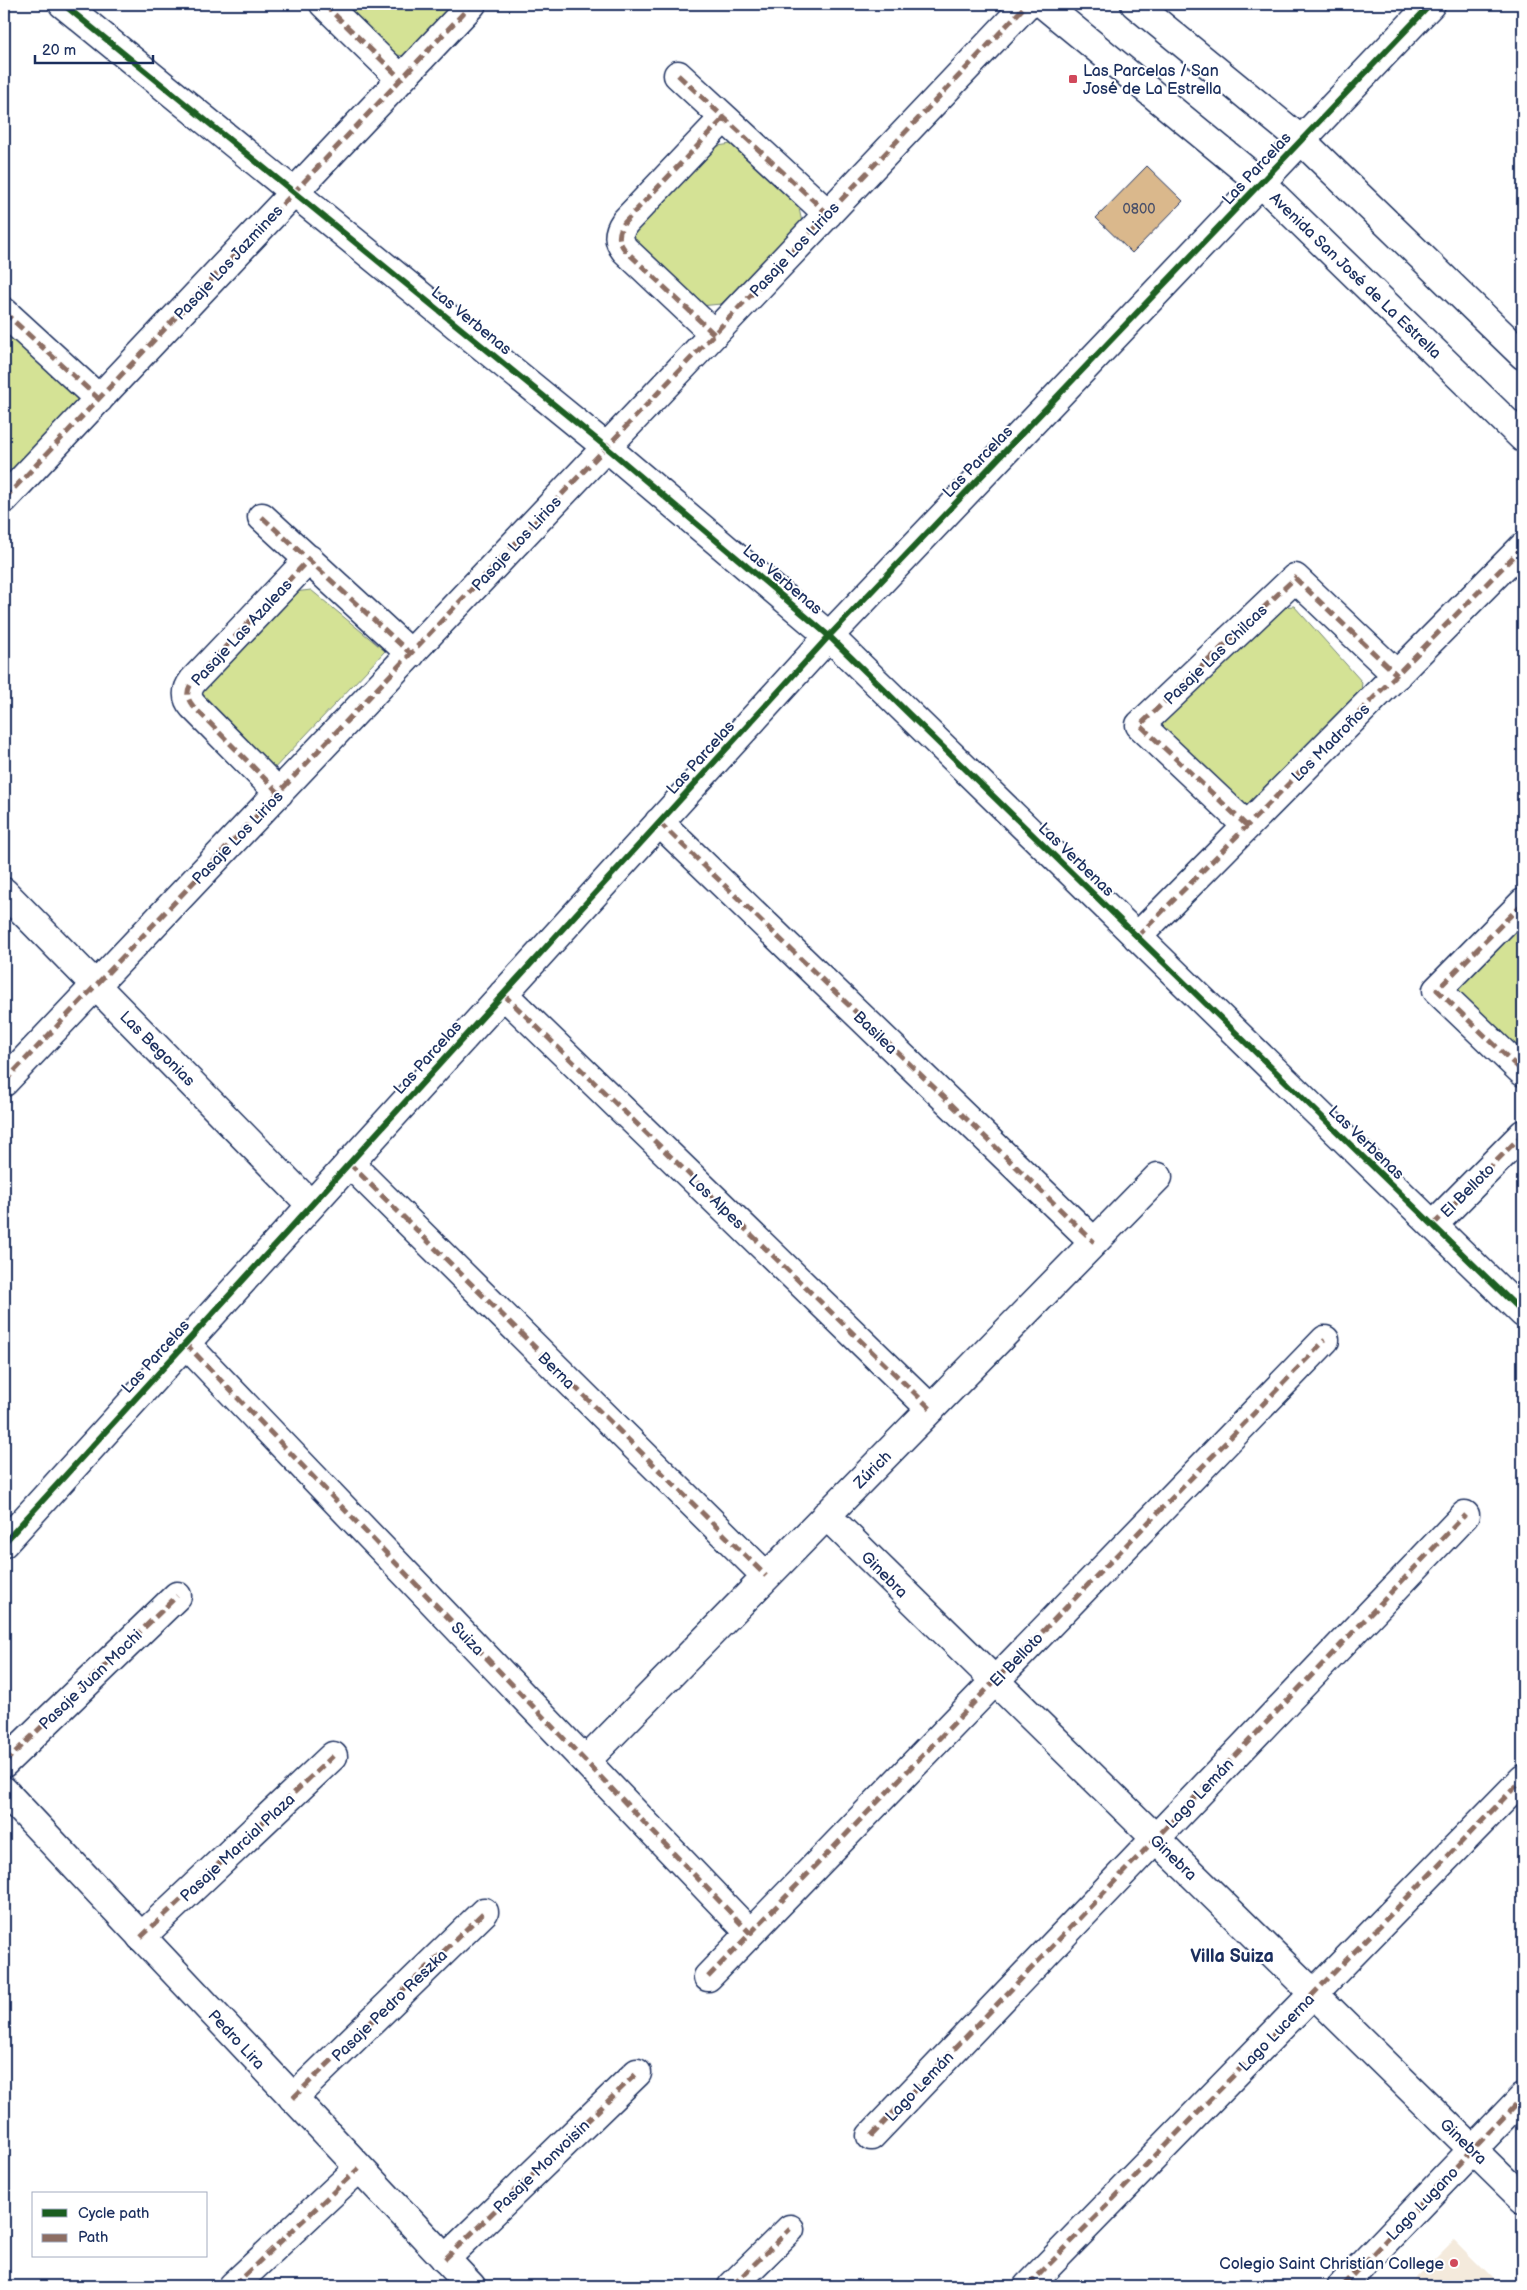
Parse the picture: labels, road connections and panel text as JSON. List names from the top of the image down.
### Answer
{
  "streets": {
    "street": [
      "Las Parcelas",
      "Pasaje Los Lirios",
      "Pasaje Los Jazmines",
      "Avenida San José de La Estrella",
      "Las Verbenas",
      "Pasaje Las Azaleas",
      "Pasaje Las Chilcas",
      "Los Madroños",
      "Basilea",
      "Las Begonias",
      "El Belloto",
      "Los Alpes",
      "Berna",
      "Zúrich",
      "Ginebra",
      "Suiza",
      "Pasaje Juan Mochi",
      "Lago Lemán",
      "Pasaje Marcial Plaza",
      "Pasaje Pedro Reszka",
      "Lago Lucerna",
      "Pedro Lira",
      "Pasaje Monvoisin",
      "Lago Lugano"
    ]
  },
  "crossings": [
    ["Las Parcelas", "Avenida San José de La Estrella"],
    ["Las Parcelas", "Las Verbenas"],
    ["Las Parcelas", "Basilea"],
    ["Las Parcelas", "Las Begonias"],
    ["Las Parcelas", "Los Alpes"],
    ["Las Parcelas", "Berna"],
    ["Las Parcelas", "Suiza"],
    ["Pasaje Los Lirios", "Las Verbenas"],
    ["Pasaje Los Lirios", "Pasaje Las Azaleas"],
    ["Pasaje Los Lirios", "Las Begonias"],
    ["Pasaje Los Jazmines", "Las Verbenas"],
    ["Las Verbenas", "Los Madroños"],
    ["Las Verbenas", "El Belloto"],
    ["Pasaje Las Chilcas", "Los Madroños"],
    ["Basilea", "Zúrich"],
    ["El Belloto", "Ginebra"],
    ["El Belloto", "Suiza"],
    ["Los Alpes", "Zúrich"],
    ["Berna", "Zúrich"],
    ["Zúrich", "Ginebra"],
    ["Zúrich", "Suiza"],
    ["Ginebra", "Lago Lemán"],
    ["Ginebra", "Lago Lucerna"],
    ["Ginebra", "Lago Lugano"],
    ["Pasaje Marcial Plaza", "Pedro Lira"],
    ["Pasaje Pedro Reszka", "Pedro Lira"],
    ["Pedro Lira", "Pasaje Monvoisin"]
  ],
  "districts": ["Villa Suiza"],
  "places": {
    "transit": ["Las Parcelas / San José de La Estrella"],
    "other": ["Colegio Saint Christian College"]
  },
  "house_numbers": ["0800"],
  "legend": ["Cycle path", "Path"],
  "scale_bar": "20 m"
}
